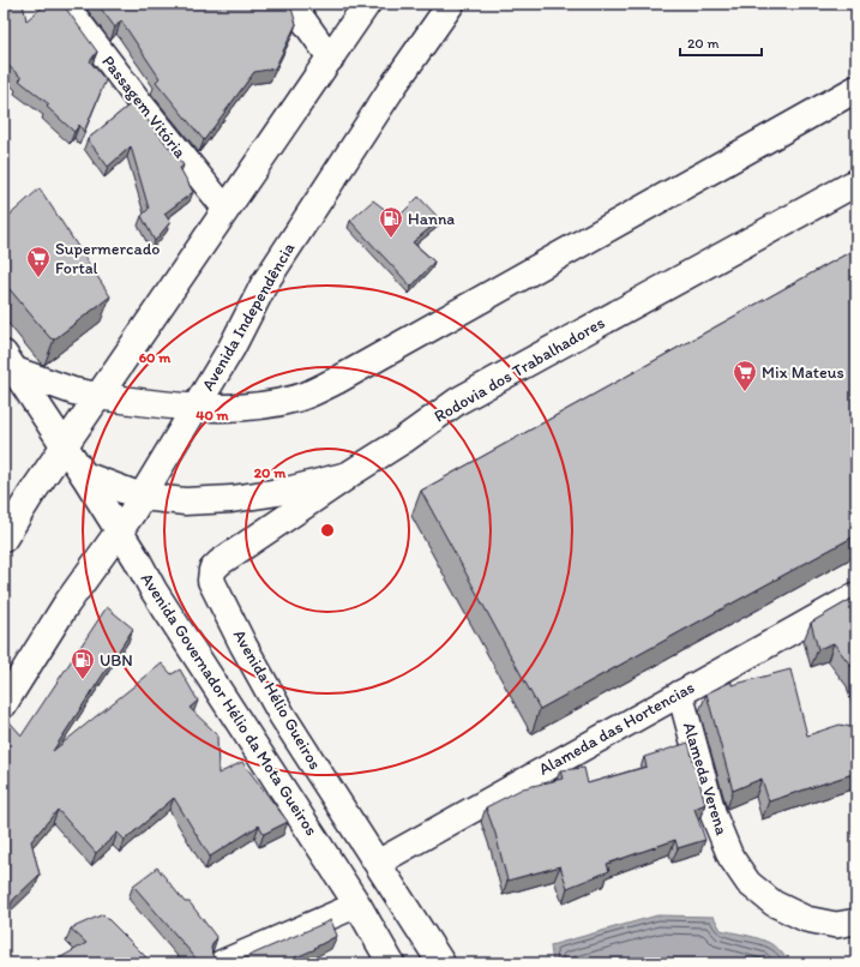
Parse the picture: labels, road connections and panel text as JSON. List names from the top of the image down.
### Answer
{
  "streets": {
    "main road": [
      "Avenida Independência",
      "Rodovia dos Trabalhadores",
      "Avenida Hélio Gueiros",
      "Avenida Governador Hélio da Mota Gueiros"
    ],
    "street": ["Passagem Vitória", "Alameda das Hortencias", "Alameda Verena"]
  },
  "crossings": [
    ["Avenida Independência", "Rodovia dos Trabalhadores"],
    ["Avenida Independência", "Avenida Governador Hélio da Mota Gueiros"],
    ["Rodovia dos Trabalhadores", "Avenida Hélio Gueiros"],
    ["Rodovia dos Trabalhadores", "Avenida Governador Hélio da Mota Gueiros"],
    ["Avenida Hélio Gueiros", "Alameda das Hortencias"],
    ["Alameda das Hortencias", "Alameda Verena"]
  ],
  "places": {
    "fuel station": ["Hanna", "UBN"],
    "supermarket": ["Supermercado Fortal", "Mix Mateus"]
  },
  "scale_bar": "20 m",
  "rings": ["60 m", "40 m", "20 m"]
}
